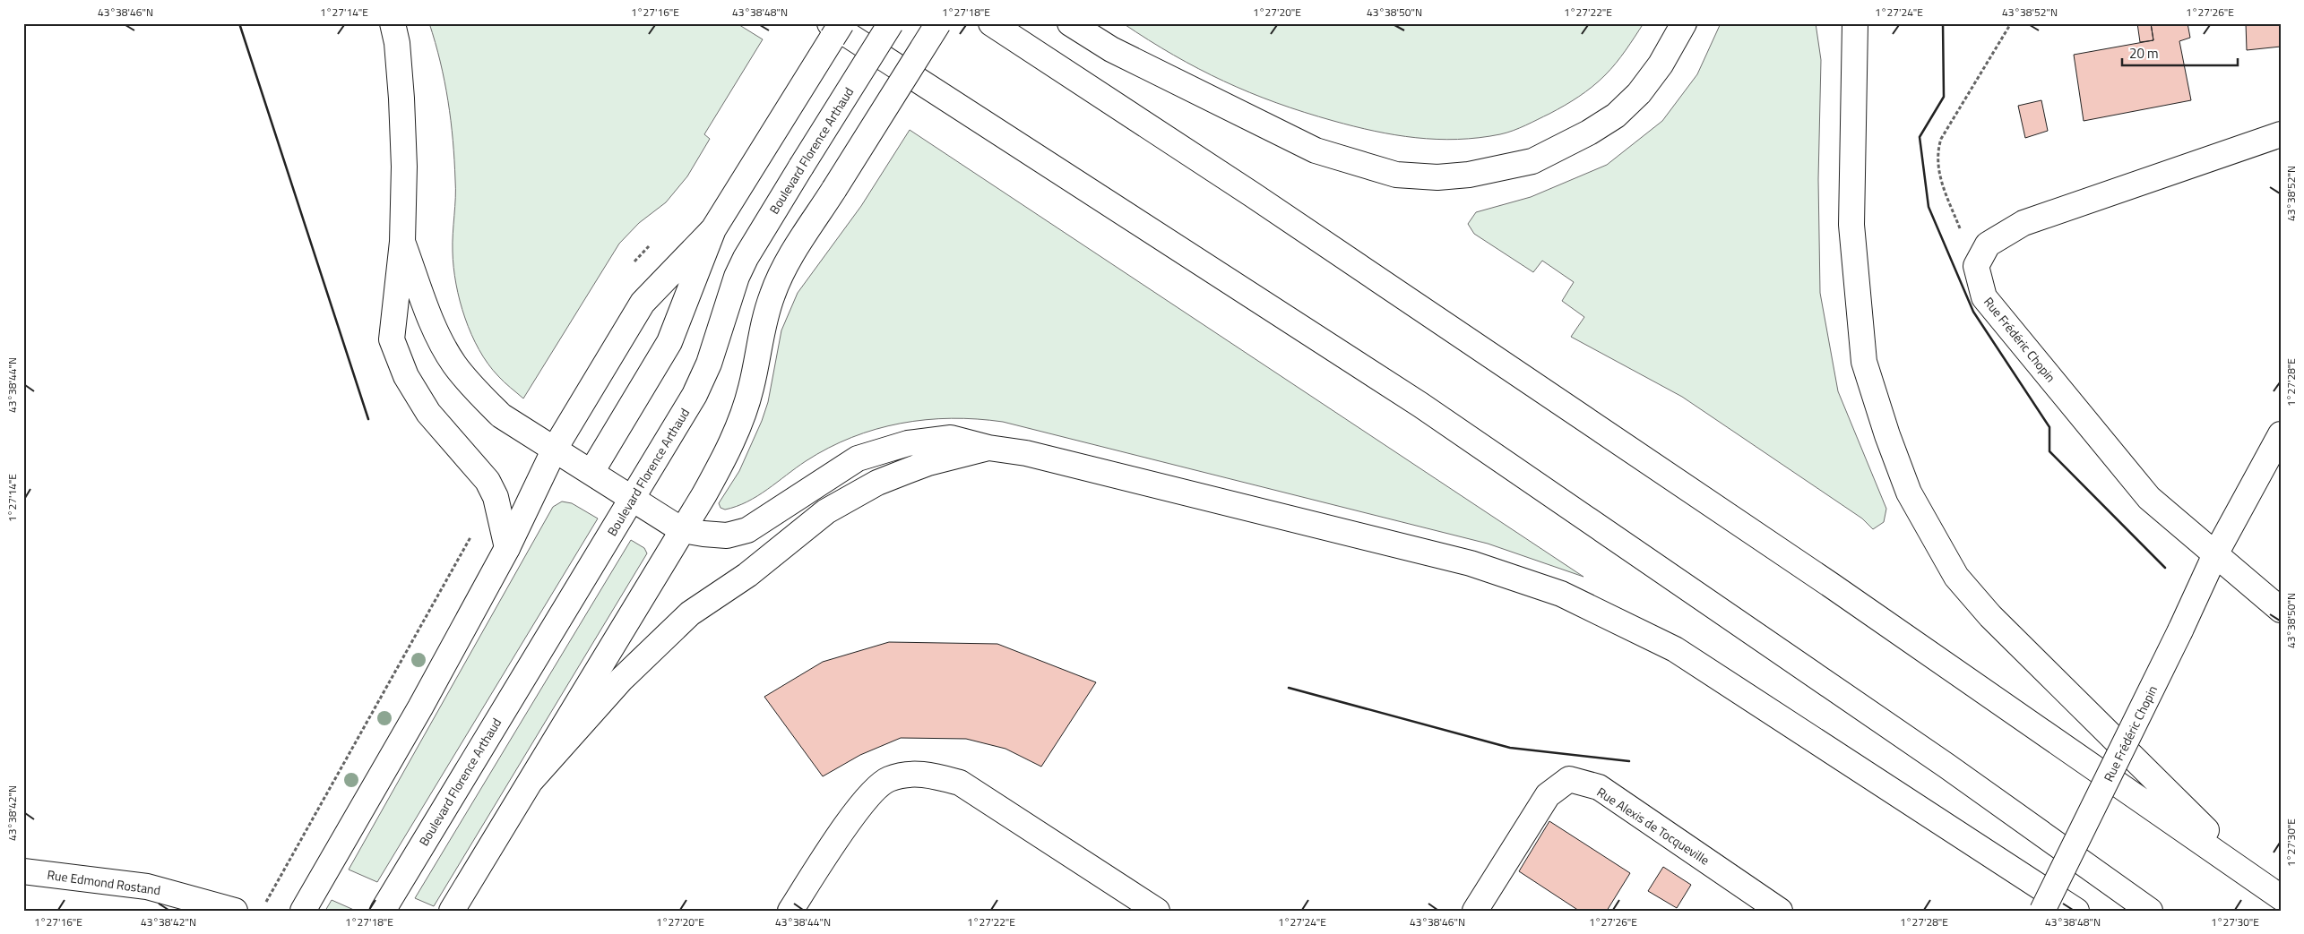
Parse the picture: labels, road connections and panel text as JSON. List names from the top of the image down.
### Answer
{
  "streets": {
    "main road": [
      "Boulevard Florence Arthaud",
      "Rue Frédéric Chopin",
      "Rue Alexis de Tocqueville",
      "Rue Edmond Rostand"
    ]
  },
  "scale_bar": "20 m",
  "coordinates": [
    "43°38'46\"N",
    "1°27'14\"E",
    "1°27'16\"E",
    "43°38'48\"N",
    "1°27'18\"E",
    "1°27'20\"E",
    "43°38'50\"N",
    "1°27'22\"E",
    "1°27'24\"E",
    "43°38'52\"N",
    "1°27'26\"E",
    "1°27'28\"E",
    "43°38'44\"N",
    "43°38'42\"N",
    "1°27'30\"E"
  ]
}
